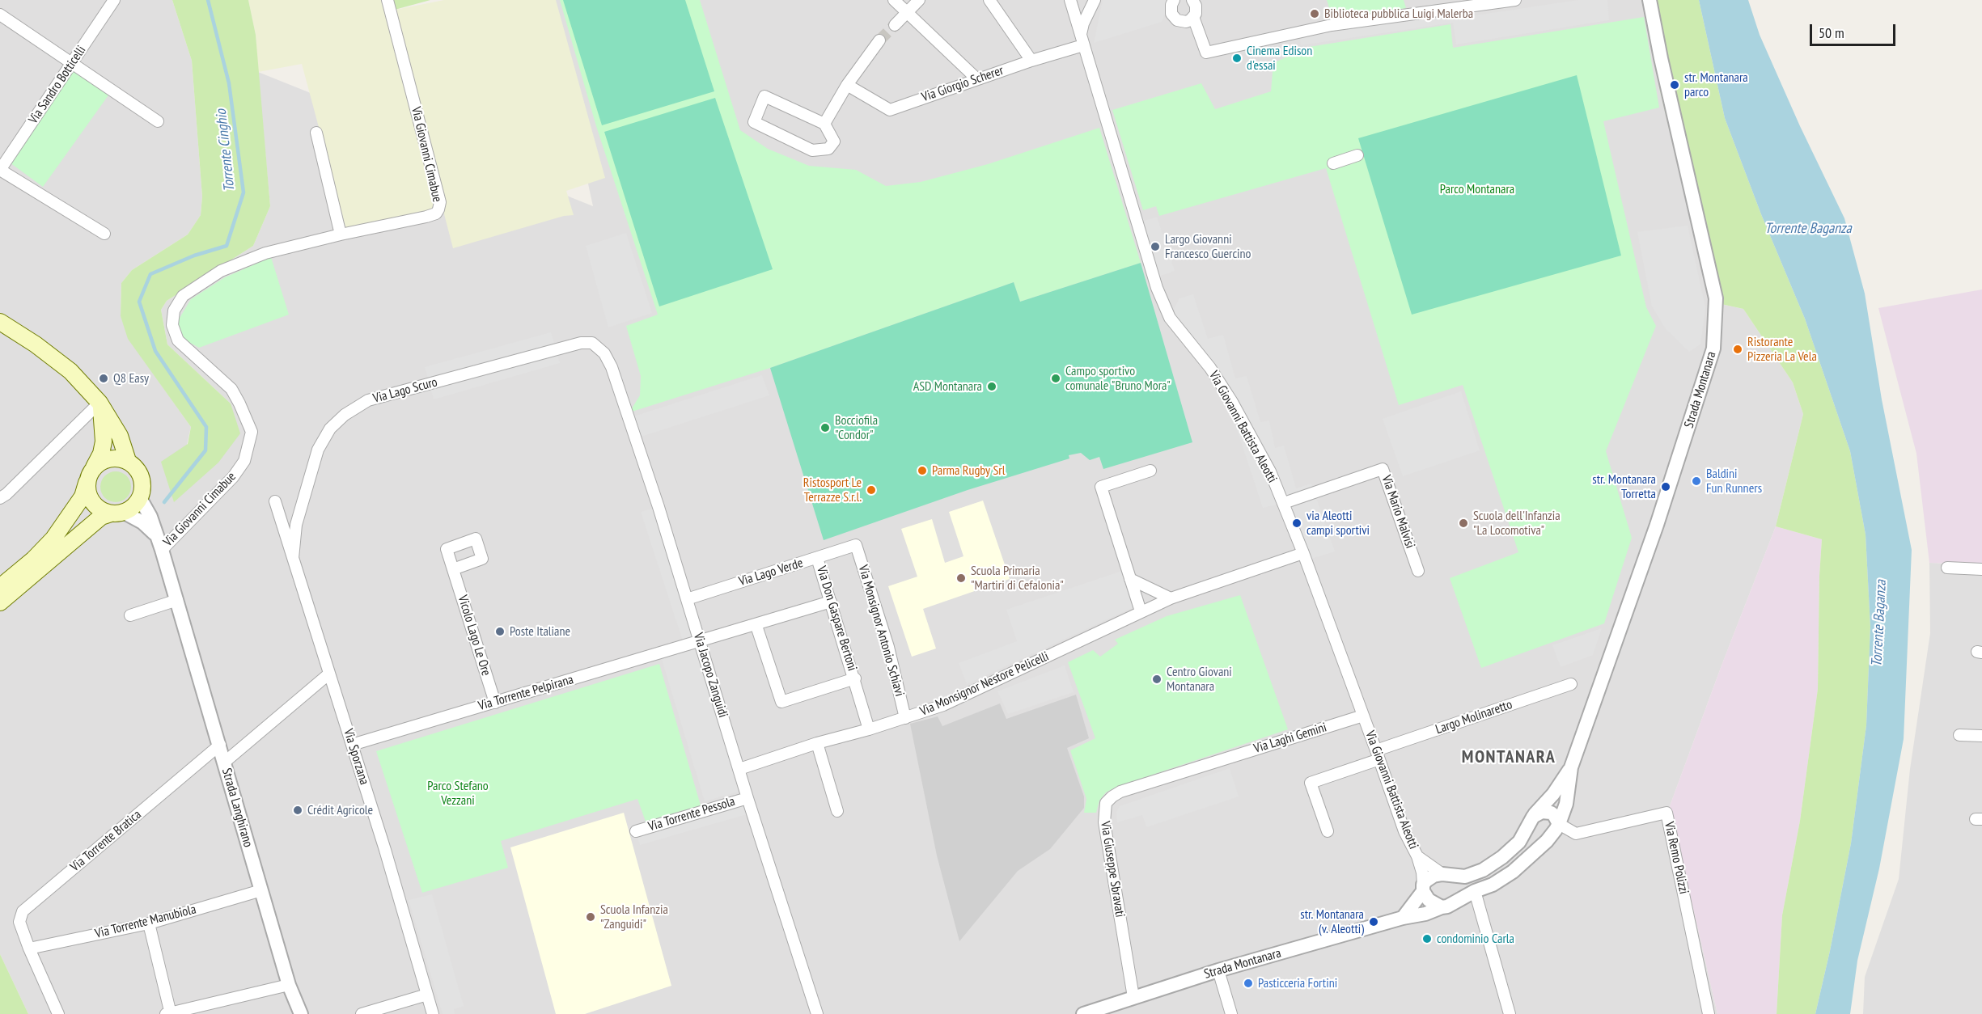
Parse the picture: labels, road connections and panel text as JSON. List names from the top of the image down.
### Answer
{
  "streets": {
    "main road": ["Strada Langhirano"],
    "street": [
      "Via Giorgio Scherer",
      "Via Sandro Botticelli",
      "Via Giovanni Cimabue",
      "Strada Montanara",
      "Via Lago Scuro",
      "Via Giovanni Battista Aleotti",
      "Via Mario Malvisi",
      "Via Lago Verde",
      "Via Don Gaspare Bertoni",
      "Via Monsignor Antonio Schiavi",
      "Vicolo Lago Le Ore",
      "Via Jacopo Zanguidi",
      "Via Monsignor Nestore Pelicelli",
      "Via Torrente Pelpirana",
      "Largo Molinaretto",
      "Via Laghi Gemini",
      "Via Sporzana",
      "Via Torrente Pessola",
      "Via Torrente Bratica",
      "Via Remo Polizzi",
      "Via Giuseppe Sbravati",
      "Via Torrente Manubiola"
    ]
  },
  "crossings": [
    ["Via Giorgio Scherer", "Via Giovanni Battista Aleotti"],
    ["Via Giovanni Cimabue", "Strada Langhirano"],
    ["Strada Montanara", "Via Giovanni Battista Aleotti"],
    ["Strada Montanara", "Via Remo Polizzi"],
    ["Strada Montanara", "Via Giuseppe Sbravati"],
    ["Via Lago Scuro", "Via Jacopo Zanguidi"],
    ["Via Lago Scuro", "Via Sporzana"],
    ["Via Giovanni Battista Aleotti", "Via Mario Malvisi"],
    ["Via Giovanni Battista Aleotti", "Via Monsignor Nestore Pelicelli"],
    ["Via Giovanni Battista Aleotti", "Largo Molinaretto"],
    ["Via Giovanni Battista Aleotti", "Via Laghi Gemini"],
    ["Via Lago Verde", "Via Don Gaspare Bertoni"],
    ["Via Lago Verde", "Via Monsignor Antonio Schiavi"],
    ["Via Lago Verde", "Via Jacopo Zanguidi"],
    ["Via Don Gaspare Bertoni", "Via Monsignor Nestore Pelicelli"],
    ["Via Don Gaspare Bertoni", "Via Torrente Pelpirana"],
    ["Via Monsignor Antonio Schiavi", "Via Monsignor Nestore Pelicelli"],
    ["Vicolo Lago Le Ore", "Via Torrente Pelpirana"],
    ["Via Jacopo Zanguidi", "Via Monsignor Nestore Pelicelli"],
    ["Via Jacopo Zanguidi", "Via Torrente Pelpirana"],
    ["Via Jacopo Zanguidi", "Via Torrente Pessola"],
    ["Via Torrente Pelpirana", "Via Sporzana"],
    ["Via Laghi Gemini", "Via Giuseppe Sbravati"],
    ["Strada Langhirano", "Via Torrente Bratica"],
    ["Strada Langhirano", "Via Torrente Manubiola"],
    ["Via Torrente Bratica", "Via Torrente Manubiola"]
  ],
  "districts": ["MONTANARA"],
  "water": ["Torrente Cinghio", "Torrente Baganza"],
  "parks": ["Parco Montanara", "Parco Stefano Vezzani"],
  "places": [
    "Biblioteca pubblica Luigi Malerba",
    "Cinema Edison d'essai",
    "str. Montanara parco",
    "Largo Giovanni Francesco Guercino",
    "Ristorante Pizzeria La Vela",
    "Q8 Easy",
    "Campo sportivo comunale \"Bruno Mora\"",
    "ASD Montanara",
    "Bocciofila \"Condor\"",
    "Parma Rugby Srl",
    "Baldini Fun Runners",
    "str. Montanara Torretta",
    "Ristosport Le Terrazze S.r.l.",
    "via Aleotti campi sportivi",
    "Scuola dell'Infanzia \"La Locomotiva\"",
    "Scuola Primaria \"Martiri di Cefalonia\"",
    "Poste Italiane",
    "Centro Giovani Montanara",
    "Crédit Agricole",
    "Scuola Infanzia \"Zanguidi\"",
    "str. Montanara (v. Aleotti)",
    "condominio Carla",
    "Pasticceria Fortini"
  ],
  "scale_bar": "50 m"
}
